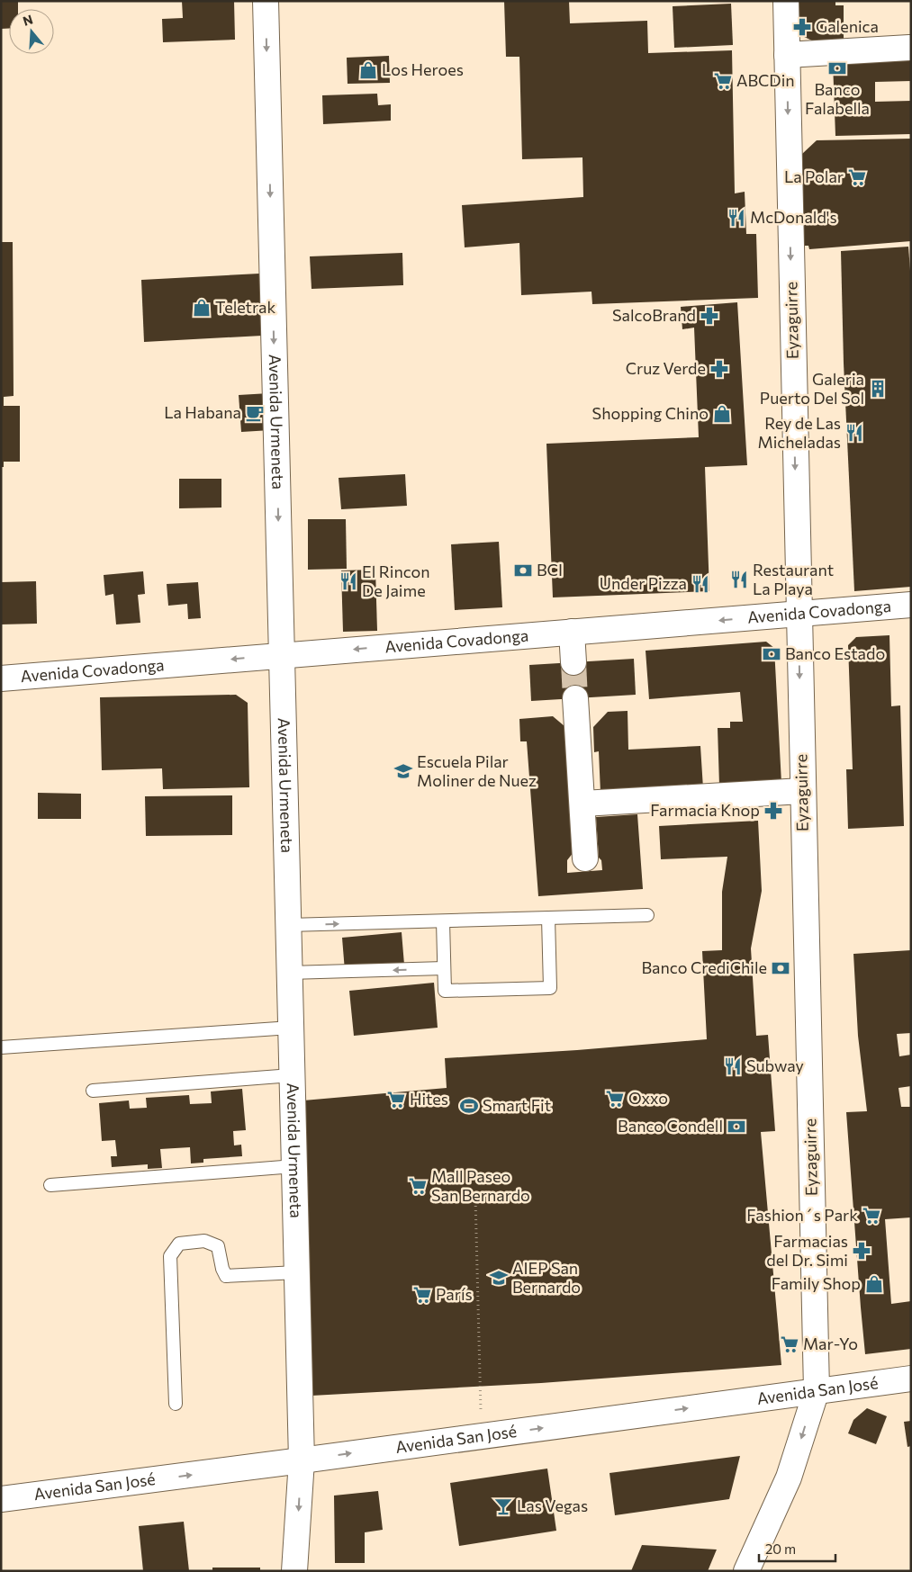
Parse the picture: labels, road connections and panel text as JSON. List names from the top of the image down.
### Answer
{
  "streets": {
    "street": [
      "Eyzaguirre",
      "Avenida Urmeneta",
      "Avenida Covadonga",
      "Avenida San José"
    ]
  },
  "crossings": [
    ["Eyzaguirre", "Avenida Covadonga"],
    ["Eyzaguirre", "Avenida San José"],
    ["Avenida Urmeneta", "Avenida Covadonga"],
    ["Avenida Urmeneta", "Avenida San José"]
  ],
  "one_way": [
    "Eyzaguirre",
    "Avenida Urmeneta",
    "Avenida Covadonga",
    "Avenida San José"
  ],
  "places": {
    "pharmacy": [
      "Galenica",
      "SalcoBrand",
      "Cruz Verde",
      "Farmacia Knop",
      "Farmacias del Dr. Simi"
    ],
    "bank": [
      "Banco Falabella",
      "BCI",
      "Banco Estado",
      "Banco CrediChile",
      "Banco Condell"
    ],
    "shop": [
      "Los Heroes",
      "Teletrak",
      "Shopping Chino",
      "Family Shop"
    ],
    "supermarket": [
      "ABCDin",
      "La Polar",
      "Oxxo",
      "Hites",
      "Mall Paseo San Bernardo",
      "Fashion´s Park",
      "París",
      "Mar-Yo"
    ],
    "restaurant": [
      "McDonald's",
      "Rey de Las Micheladas",
      "Restaurant La Playa",
      "El Rincon De Jaime",
      "Under Pizza",
      "Subway"
    ],
    "building": ["Galeria Puerto Del Sol"],
    "cafe": ["La Habana"],
    "school or university": ["Escuela Pilar Moliner de Nuez", "AIEP San Bernardo"],
    "sports": ["Smart Fit"],
    "bar": ["Las Vegas"]
  },
  "scale_bar": "20 m",
  "north": "top"
}
